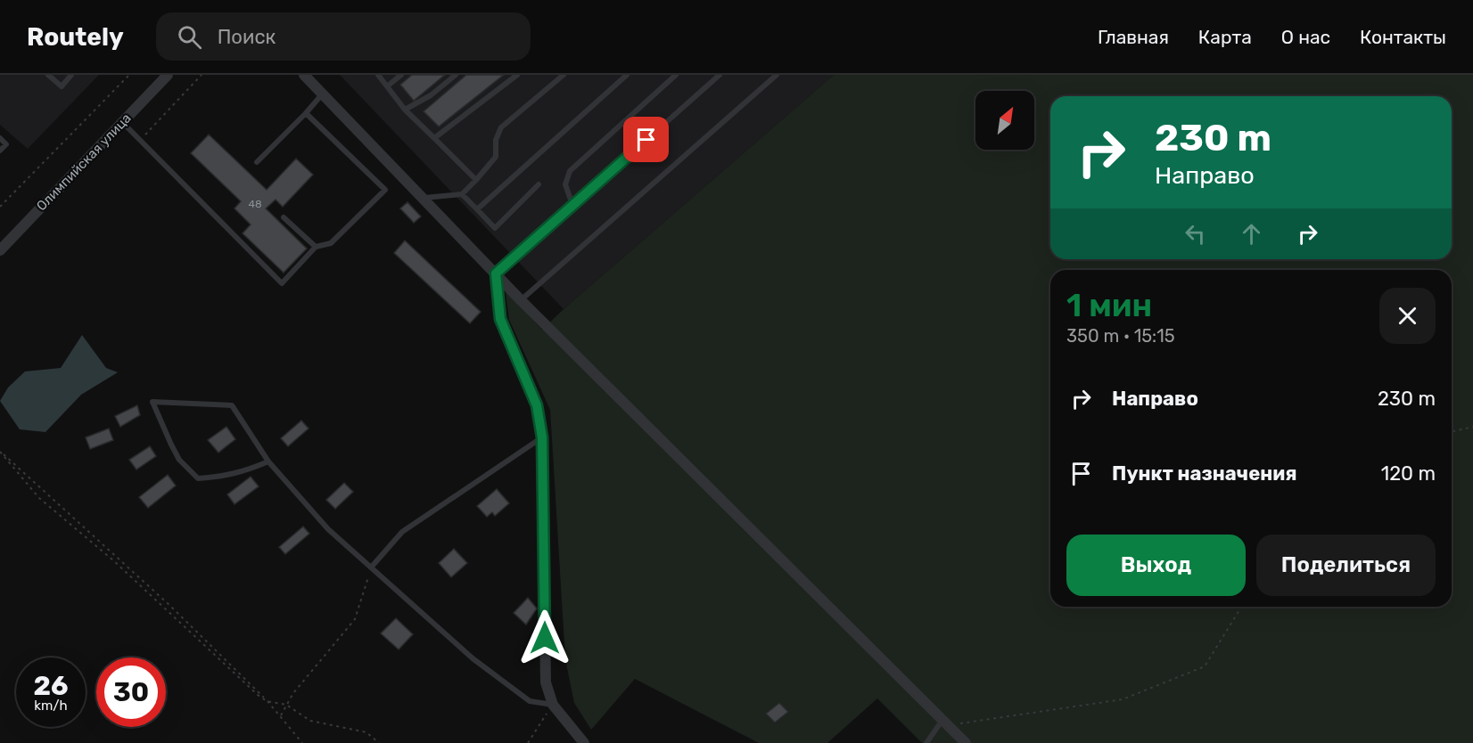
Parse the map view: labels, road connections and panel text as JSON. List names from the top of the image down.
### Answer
{
  "streets": {
    "street": ["Олимпийская улица"]
  },
  "house_numbers": ["48"],
  "north": "top right",
  "page": {
    "header": "Routely",
    "search": "Поиск",
    "nav": [
      "Главная",
      "Карта",
      "О нас",
      "Контакты"
    ],
    "turn": ["230 m", "Направо"],
    "heading": ["1 мин", "350 m · 15:15"],
    "list": [
      {
        "name": "Направо",
        "value": "230 m"
      },
      {
        "name": "Пункт назначения",
        "value": "120 m"
      }
    ],
    "buttons": ["Выход", "Поделиться"],
    "speed": "26 km/h",
    "limit": "30"
  }
}
